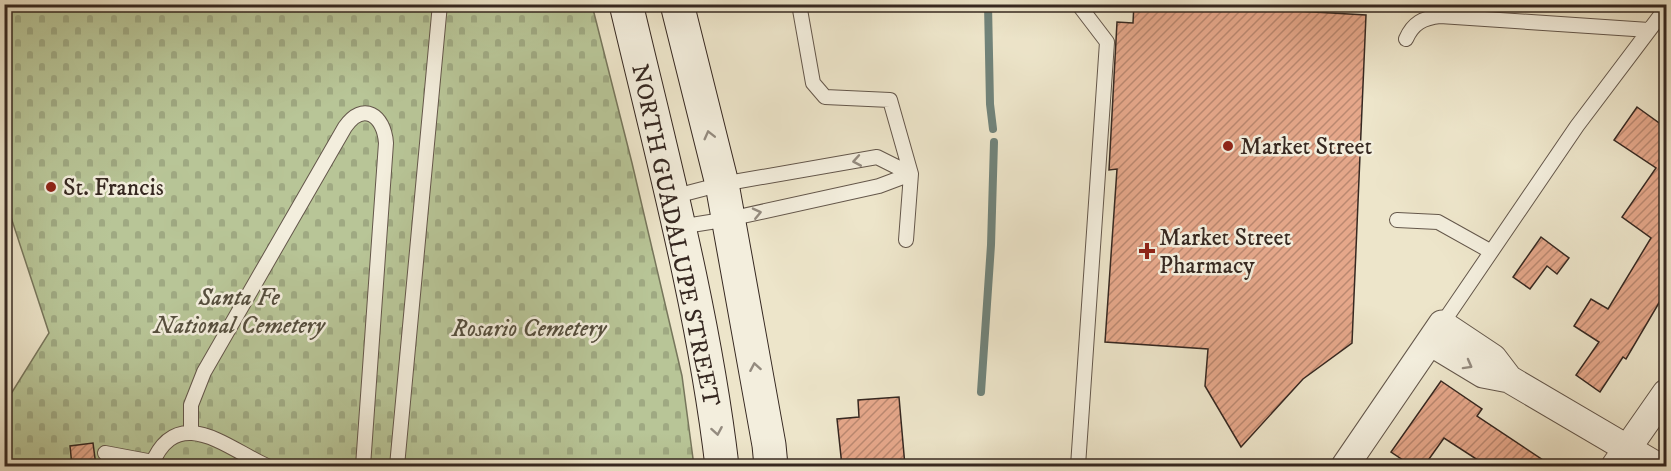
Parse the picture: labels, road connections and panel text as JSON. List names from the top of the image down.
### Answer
{
  "streets": {
    "main road": ["NORTH GUADALUPE STREET"]
  },
  "parks": ["Santa Fe National Cemetery", "Rosario Cemetery"],
  "places": {
    "other": ["Market Street", "St. Francis"],
    "health": ["Market Street Pharmacy"]
  }
}
